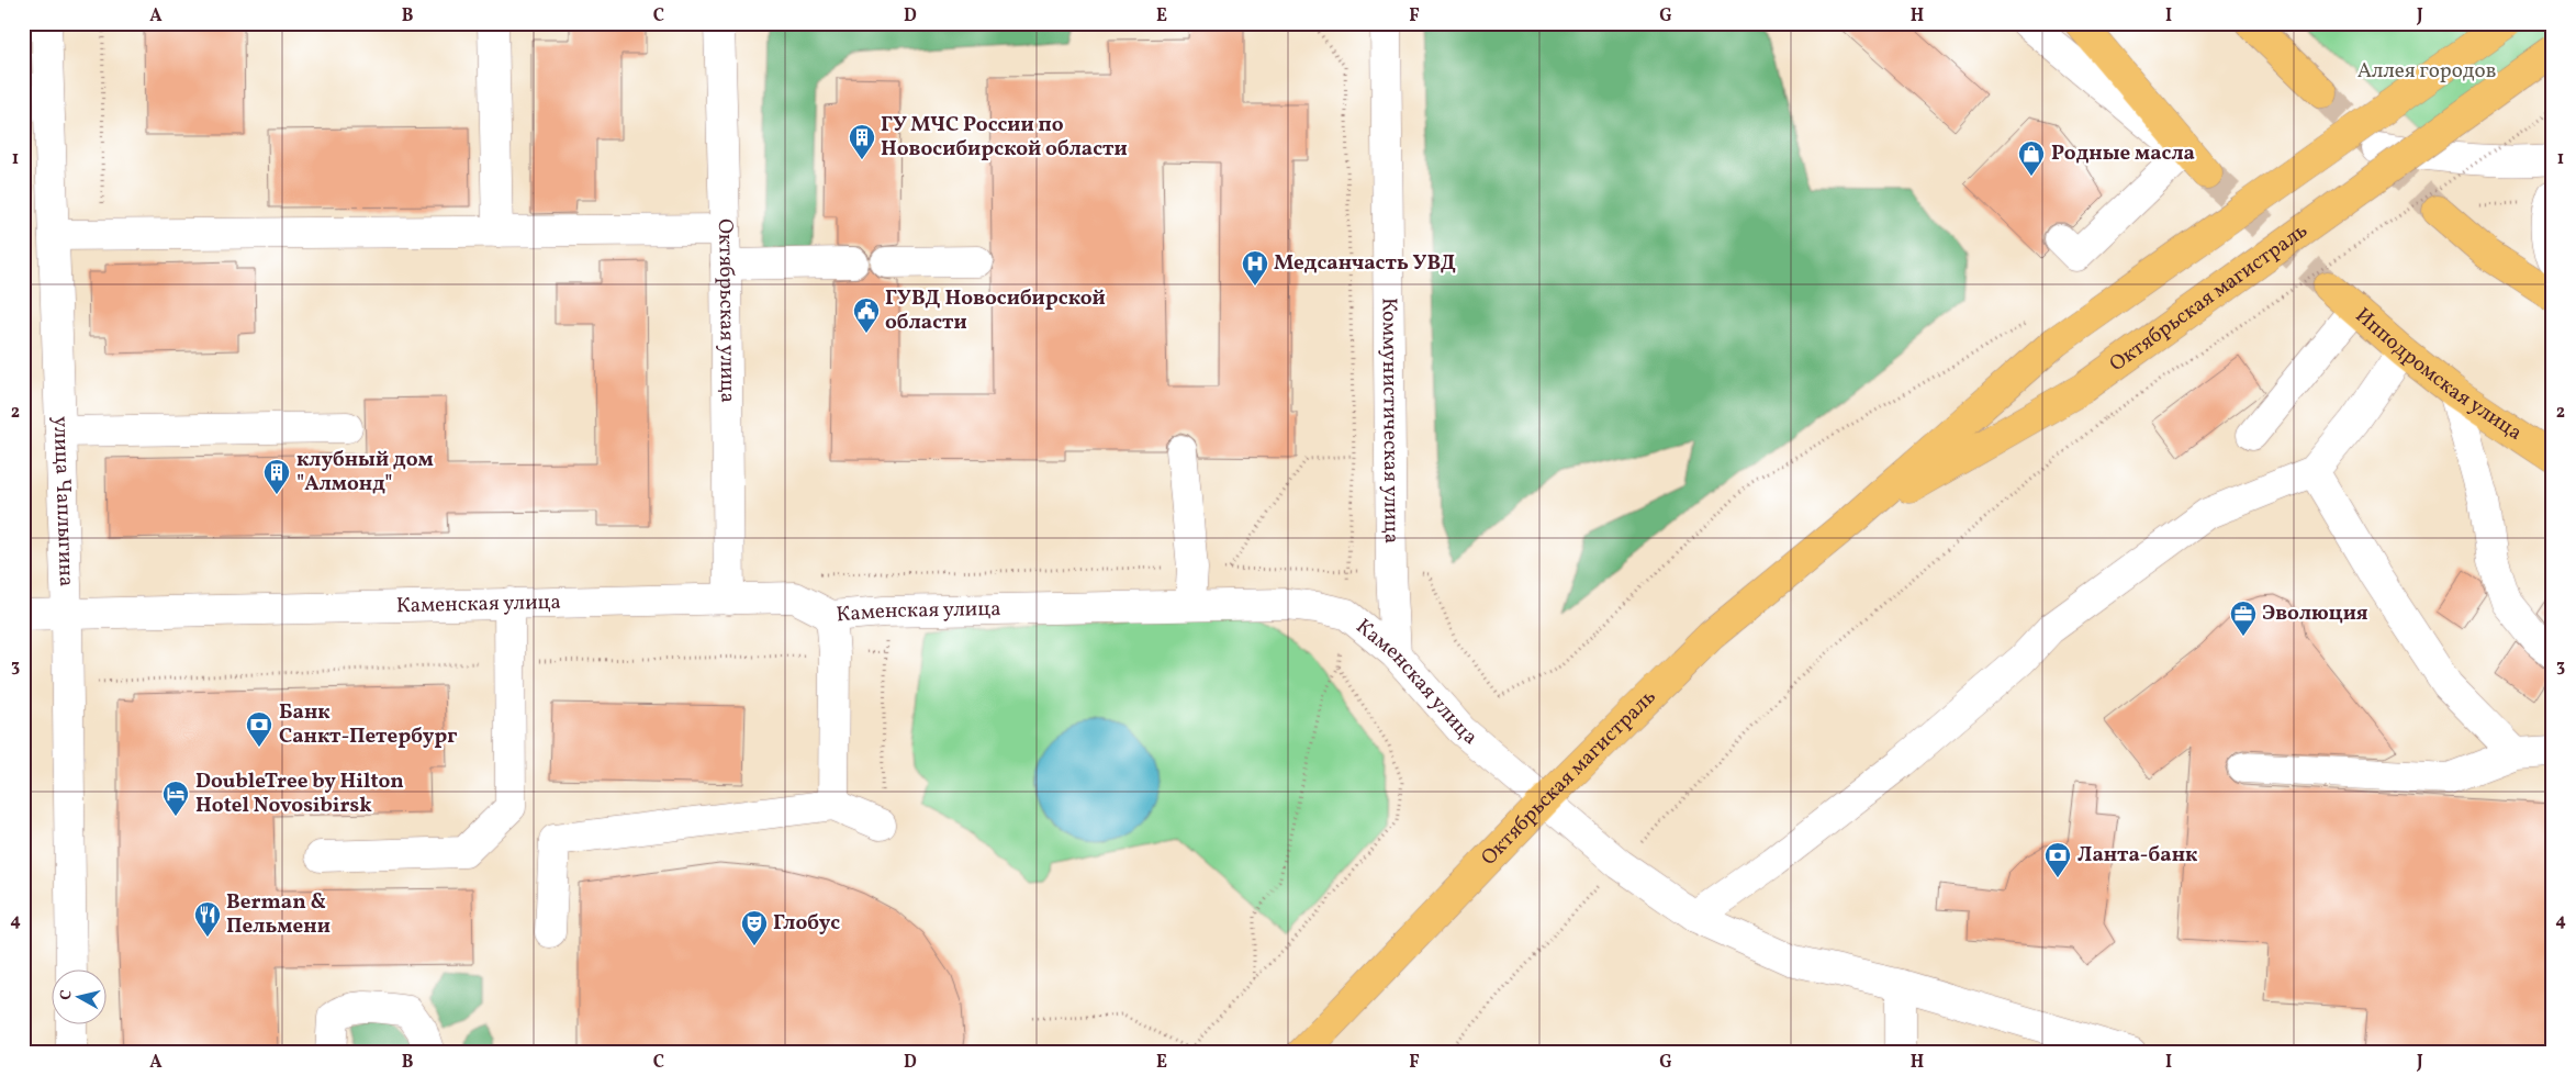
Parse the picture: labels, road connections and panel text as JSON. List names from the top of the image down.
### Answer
{
  "streets": {
    "main road": ["Октябрьская магистраль", "Ипподромская улица"],
    "street": [
      "Октябрьская улица",
      "Коммунистическая улица",
      "улица Чаплыгина",
      "Каменская улица"
    ]
  },
  "crossings": [
    ["Октябрьская магистраль", "Каменская улица"],
    ["Октябрьская улица", "Каменская улица"],
    ["Коммунистическая улица", "Каменская улица"],
    ["улица Чаплыгина", "Каменская улица"]
  ],
  "parks": ["Аллея городов"],
  "places": {
    "building": ["ГУ МЧС России по Новосибирской области", "клубный дом \"Алмонд\""],
    "shop": ["Родные масла"],
    "hospital": ["Медсанчасть УВД"],
    "public building": ["ГУВД Новосибирской области"],
    "office": ["Эволюция"],
    "bank": ["Банк Санкт-Петербург", "Ланта-банк"],
    "hotel": ["DoubleTree by Hilton Hotel Novosibirsk"],
    "restaurant": ["Berman & Пельмени"],
    "theatre": ["Глобус"]
  },
  "north": "left",
  "grid": {
    "columns": [
      "A",
      "B",
      "C",
      "D",
      "E",
      "F",
      "G",
      "H",
      "I",
      "J"
    ],
    "rows": [
      "1",
      "2",
      "3",
      "4"
    ]
  }
}
